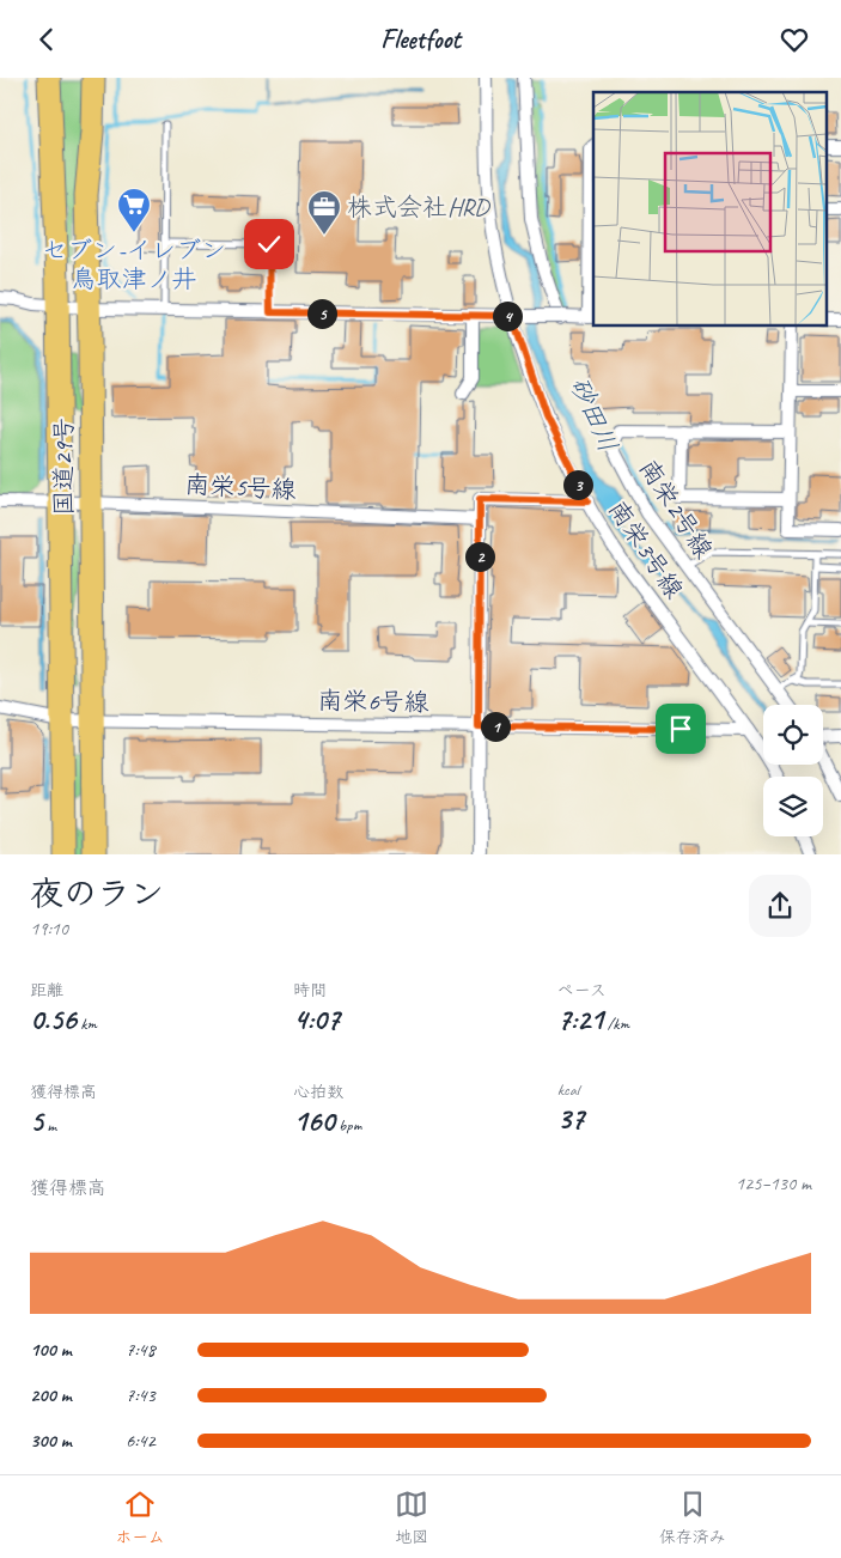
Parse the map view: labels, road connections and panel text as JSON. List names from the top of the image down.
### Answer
{
  "streets": {
    "highway": ["国道29号"],
    "street": [
      "南栄5号線",
      "南栄2号線",
      "南栄3号線",
      "南栄6号線"
    ]
  },
  "crossings": [
    ["国道29号", "南栄5号線"],
    ["国道29号", "南栄6号線"],
    ["南栄3号線", "南栄6号線"]
  ],
  "water": ["砂田川"],
  "places": {
    "supermarket": ["セブン-イレブン 鳥取津ノ井"],
    "office": ["株式会社HRD"]
  },
  "page": {
    "header": "Fleetfoot",
    "pins": [
      "5",
      "4",
      "3",
      "2",
      "1"
    ],
    "heading": ["夜のラン", "19:10"],
    "stats": [
      ["距離", "0.56 km"],
      ["時間", "4:07"],
      ["ペース", "7:21 /km"],
      ["獲得標高", "5 m"],
      ["心拍数", "160 bpm"],
      ["kcal", "37"]
    ],
    "chart": ["獲得標高", "125–130 m"],
    "list": [
      {
        "name": "100 m",
        "note": "7:48"
      },
      {
        "name": "200 m",
        "note": "7:43"
      },
      {
        "name": "300 m",
        "note": "6:42"
      }
    ],
    "tabs": ["ホーム", "地図", "保存済み"]
  }
}
